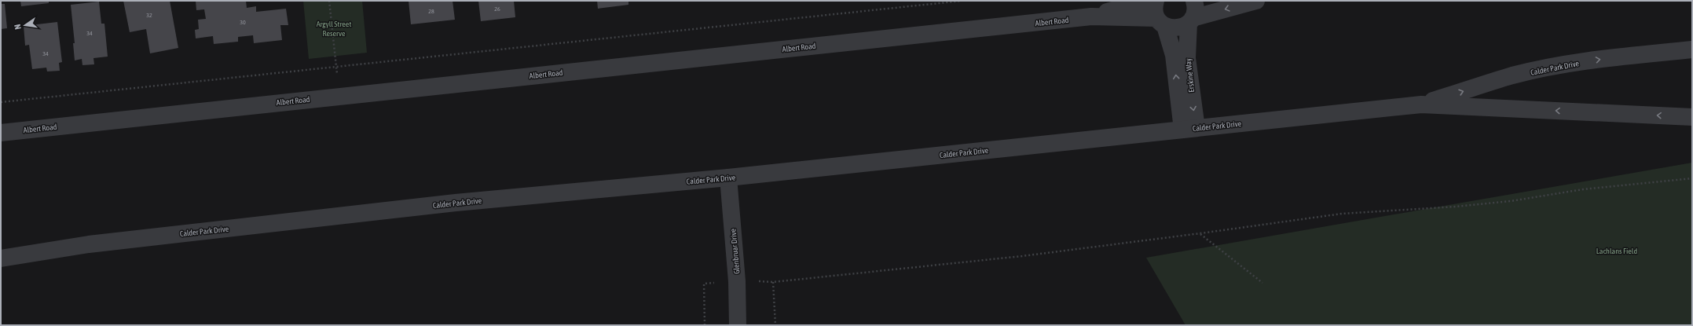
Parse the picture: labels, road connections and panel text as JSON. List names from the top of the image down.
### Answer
{
  "streets": {
    "street": [
      "Albert Road",
      "Calder Park Drive",
      "Erskine Way",
      "Glenbruar Drive"
    ]
  },
  "crossings": [
    ["Albert Road", "Erskine Way"],
    ["Calder Park Drive", "Erskine Way"],
    ["Calder Park Drive", "Glenbruar Drive"]
  ],
  "parks": ["Argyll Street Reserve", "Lachlans Field"],
  "house_numbers": [
    "26",
    "28",
    "32",
    "30",
    "34",
    "34"
  ],
  "north": "left"
}
